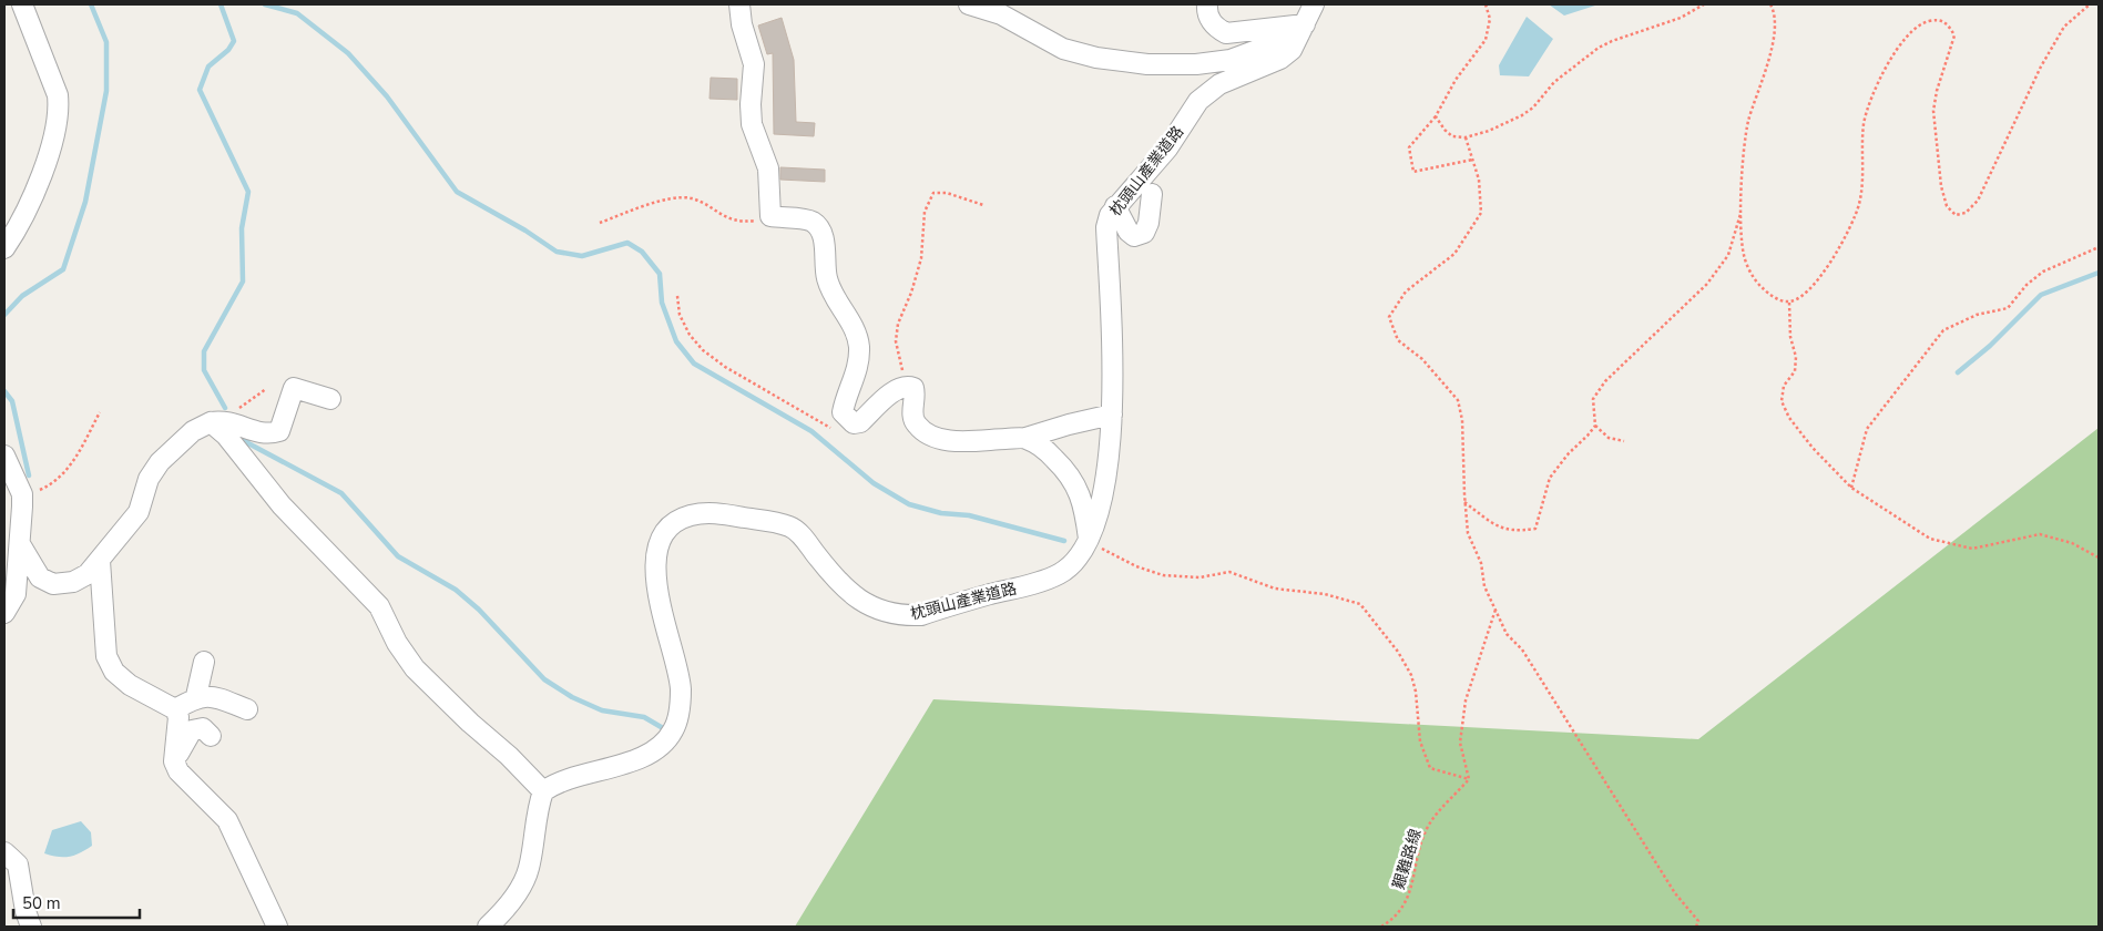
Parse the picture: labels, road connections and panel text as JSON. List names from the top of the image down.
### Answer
{
  "streets": {
    "street": ["枕頭山產業道路"],
    "path": ["艱難路線"]
  },
  "scale_bar": "50 m"
}
